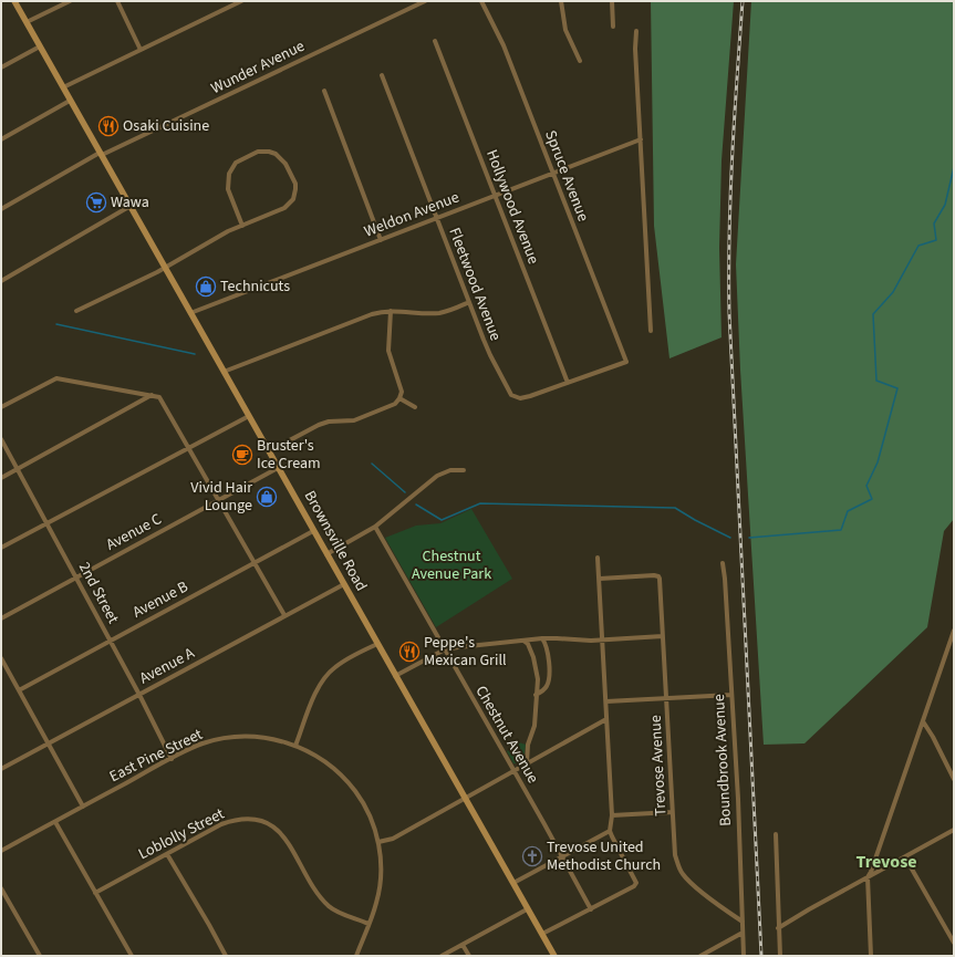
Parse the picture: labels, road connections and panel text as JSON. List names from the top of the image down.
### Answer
{
  "streets": {
    "street": [
      "Wunder Avenue",
      "Spruce Avenue",
      "Hollywood Avenue",
      "Weldon Avenue",
      "Fleetwood Avenue",
      "Avenue C",
      "Brownsville Road",
      "2nd Street",
      "Avenue B",
      "Avenue A",
      "Chestnut Avenue",
      "East Pine Street",
      "Boundbrook Avenue",
      "Trevose Avenue",
      "Loblolly Street"
    ]
  },
  "crossings": [
    ["Wunder Avenue", "Brownsville Road"],
    ["Spruce Avenue", "Hollywood Avenue"],
    ["Spruce Avenue", "Weldon Avenue"],
    ["Spruce Avenue", "Fleetwood Avenue"],
    ["Hollywood Avenue", "Weldon Avenue"],
    ["Hollywood Avenue", "Fleetwood Avenue"],
    ["Weldon Avenue", "Fleetwood Avenue"],
    ["Weldon Avenue", "Brownsville Road"],
    ["Avenue C", "Brownsville Road"],
    ["Avenue C", "2nd Street"],
    ["Brownsville Road", "Avenue B"],
    ["Brownsville Road", "Avenue A"],
    ["2nd Street", "Avenue B"],
    ["2nd Street", "Avenue A"],
    ["2nd Street", "East Pine Street"],
    ["East Pine Street", "Loblolly Street"],
    ["Boundbrook Avenue", "Trevose Avenue"]
  ],
  "districts": ["Trevose"],
  "parks": ["Chestnut Avenue Park"],
  "places": {
    "restaurant": ["Osaki Cuisine", "Peppe's Mexican Grill"],
    "supermarket": ["Wawa"],
    "shop": ["Technicuts", "Vivid Hair Lounge"],
    "cafe": ["Bruster's Ice Cream"],
    "church": ["Trevose United Methodist Church"]
  }
}
